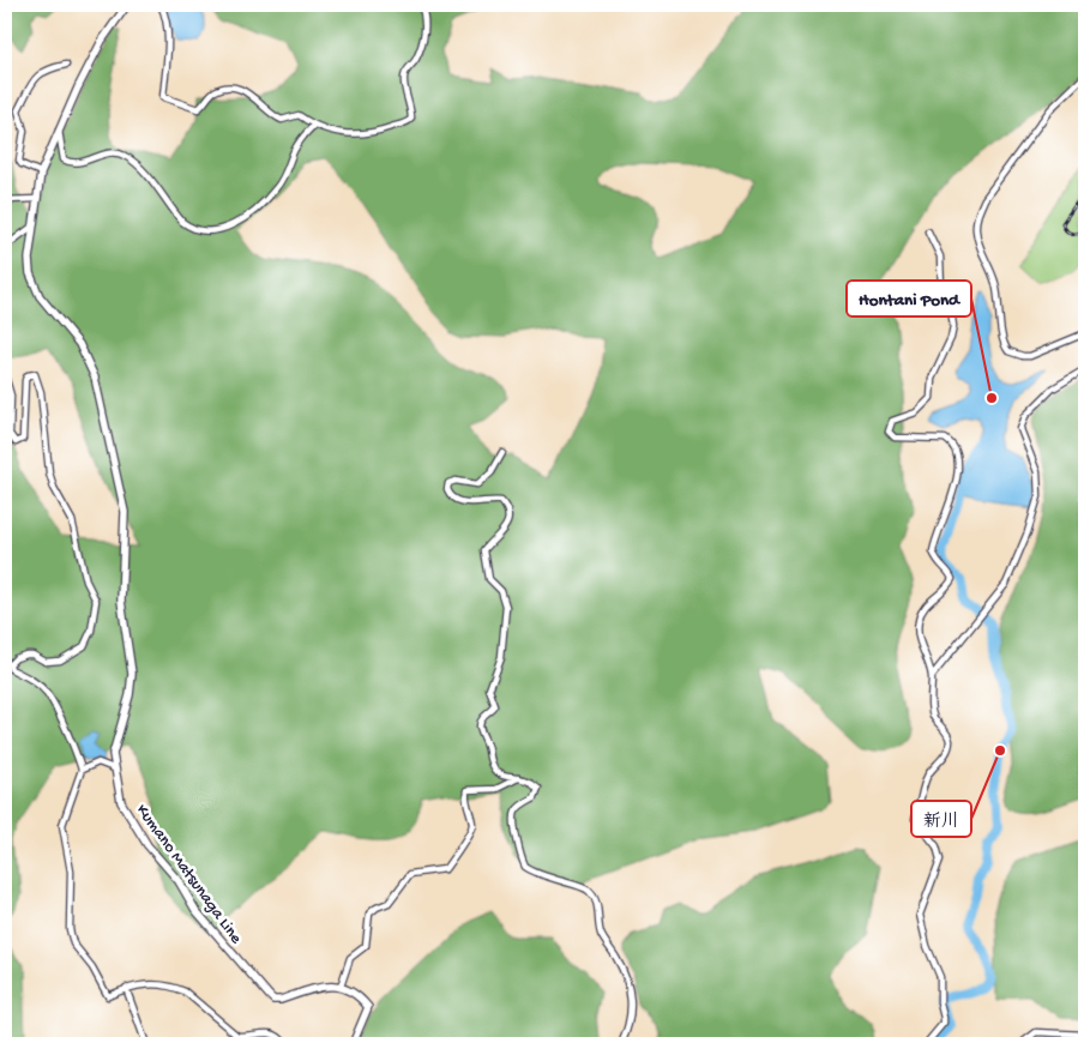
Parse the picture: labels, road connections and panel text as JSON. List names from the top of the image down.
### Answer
{
  "streets": {
    "main road": ["Kumano Matsunaga Line"]
  },
  "places": ["Hontani Pond", "新川"]
}
